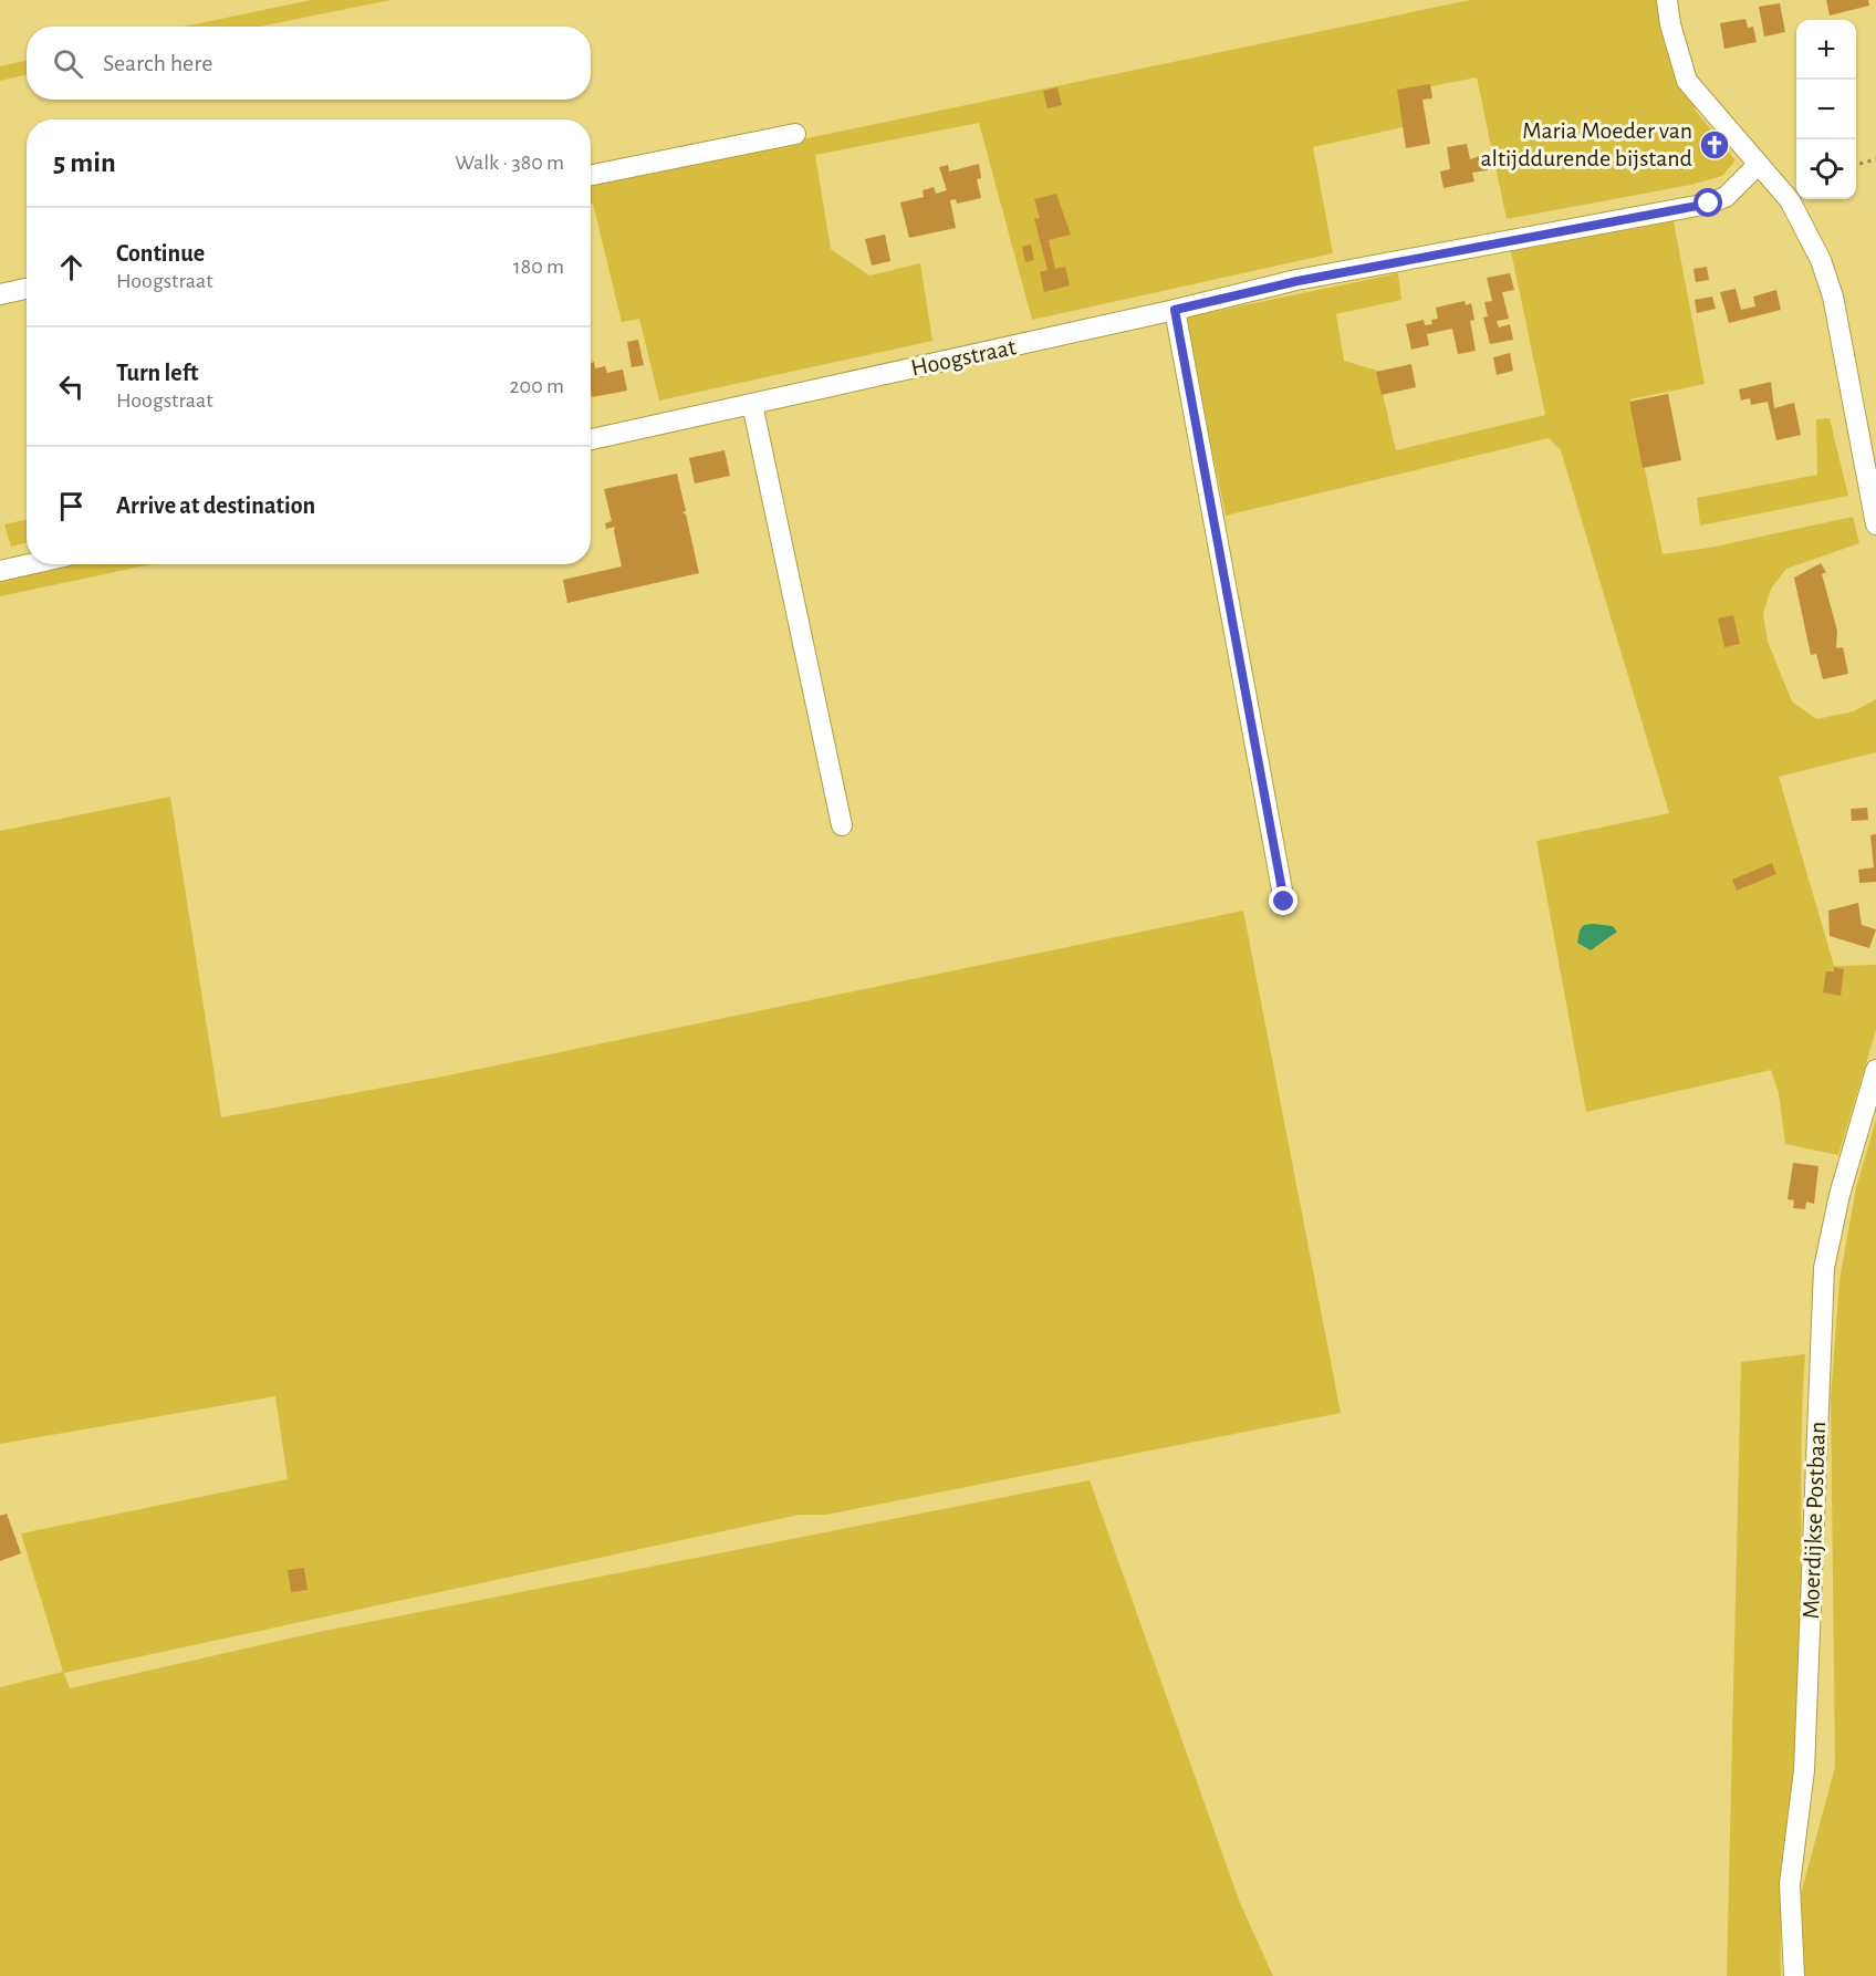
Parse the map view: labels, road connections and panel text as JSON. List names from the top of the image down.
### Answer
{
  "streets": {
    "street": ["Hoogstraat", "Moerdijkse Postbaan"]
  },
  "places": {
    "church": ["Maria Moeder van altijddurende bijstand"]
  },
  "page": {
    "map_buttons": ["+", "−"],
    "search": "Search here",
    "heading": ["5 min", "Walk · 380 m"],
    "list": [
      ["Continue", "Hoogstraat", "180 m"],
      ["Turn left", "Hoogstraat", "200 m"],
      "Arrive at destination"
    ]
  }
}
